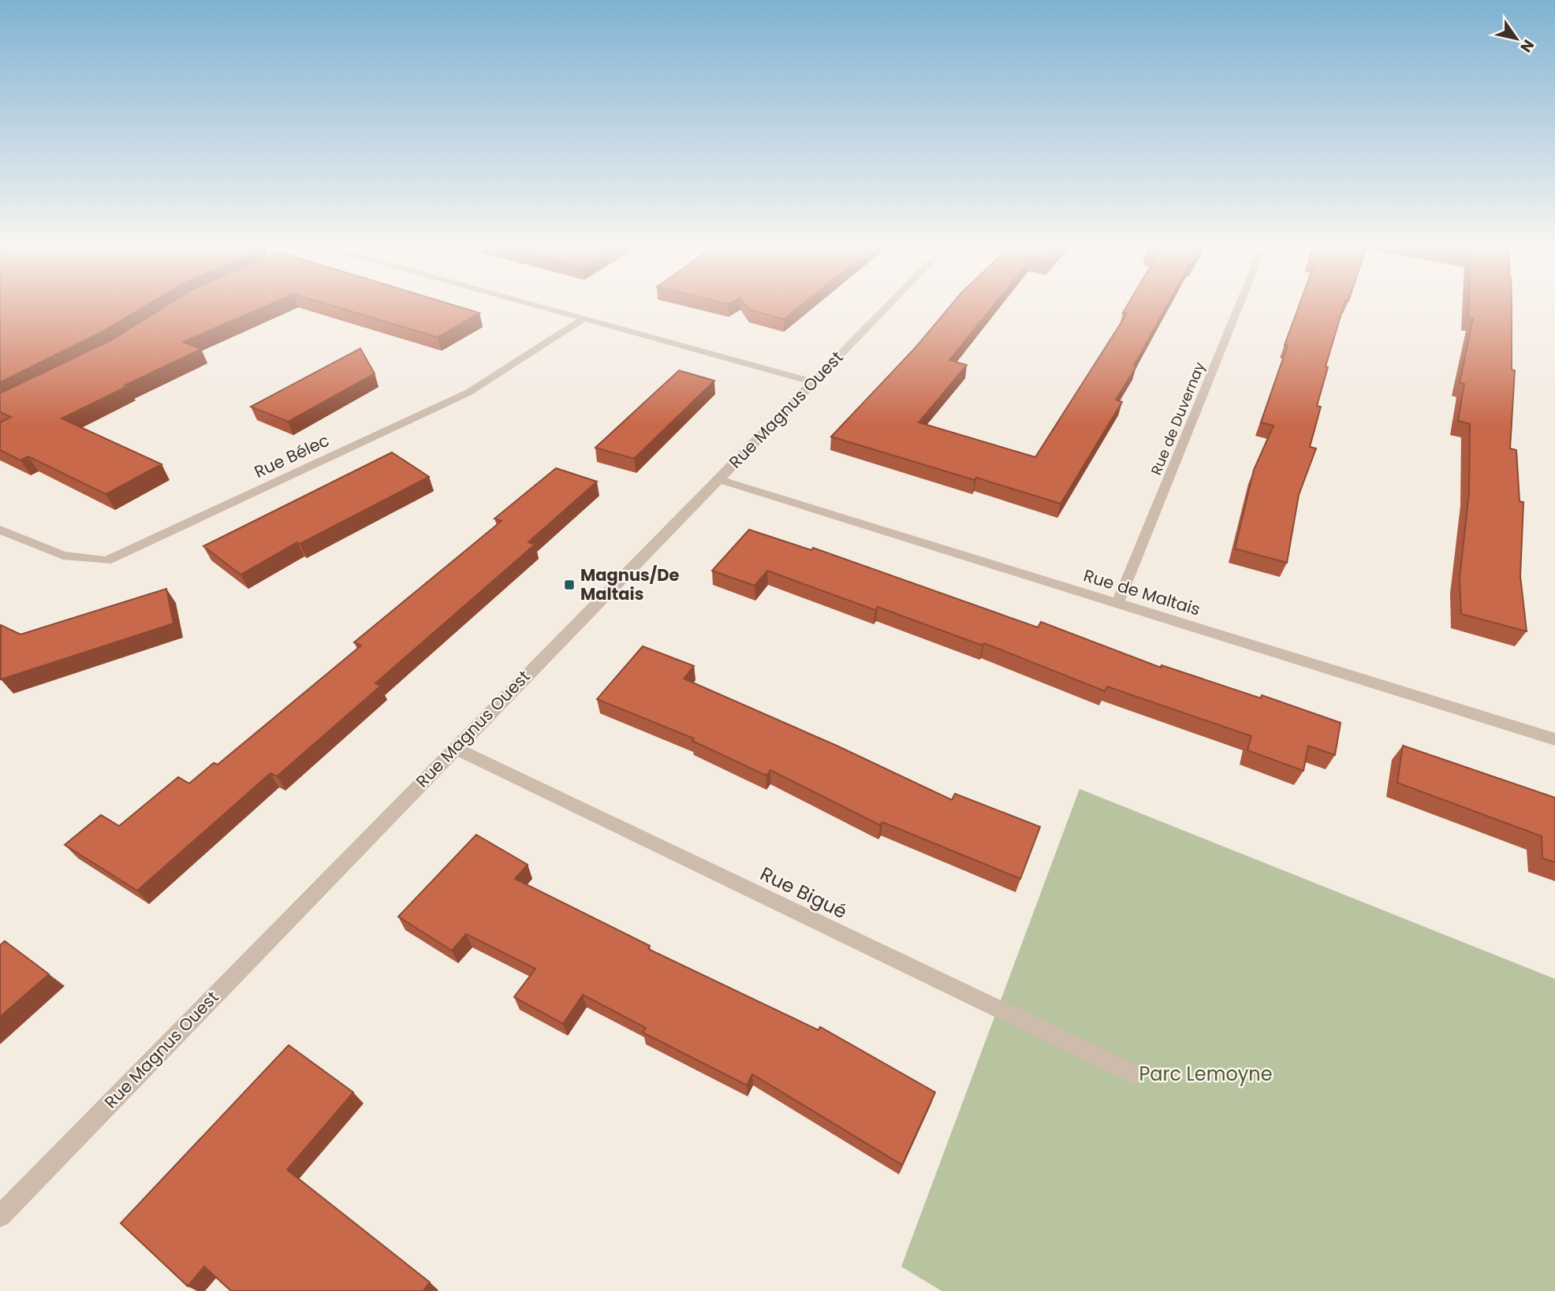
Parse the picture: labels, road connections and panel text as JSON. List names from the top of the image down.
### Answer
{
  "streets": {
    "street": [
      "Rue Magnus Ouest",
      "Rue de Duvernay",
      "Rue Bélec",
      "Rue de Maltais",
      "Rue Bigué"
    ]
  },
  "crossings": [
    ["Rue Magnus Ouest", "Rue de Maltais"],
    ["Rue Magnus Ouest", "Rue Bigué"],
    ["Rue de Duvernay", "Rue de Maltais"]
  ],
  "parks": ["Parc Lemoyne"],
  "places": {
    "transit": ["Magnus/De Maltais"]
  },
  "north": "bottom right"
}
